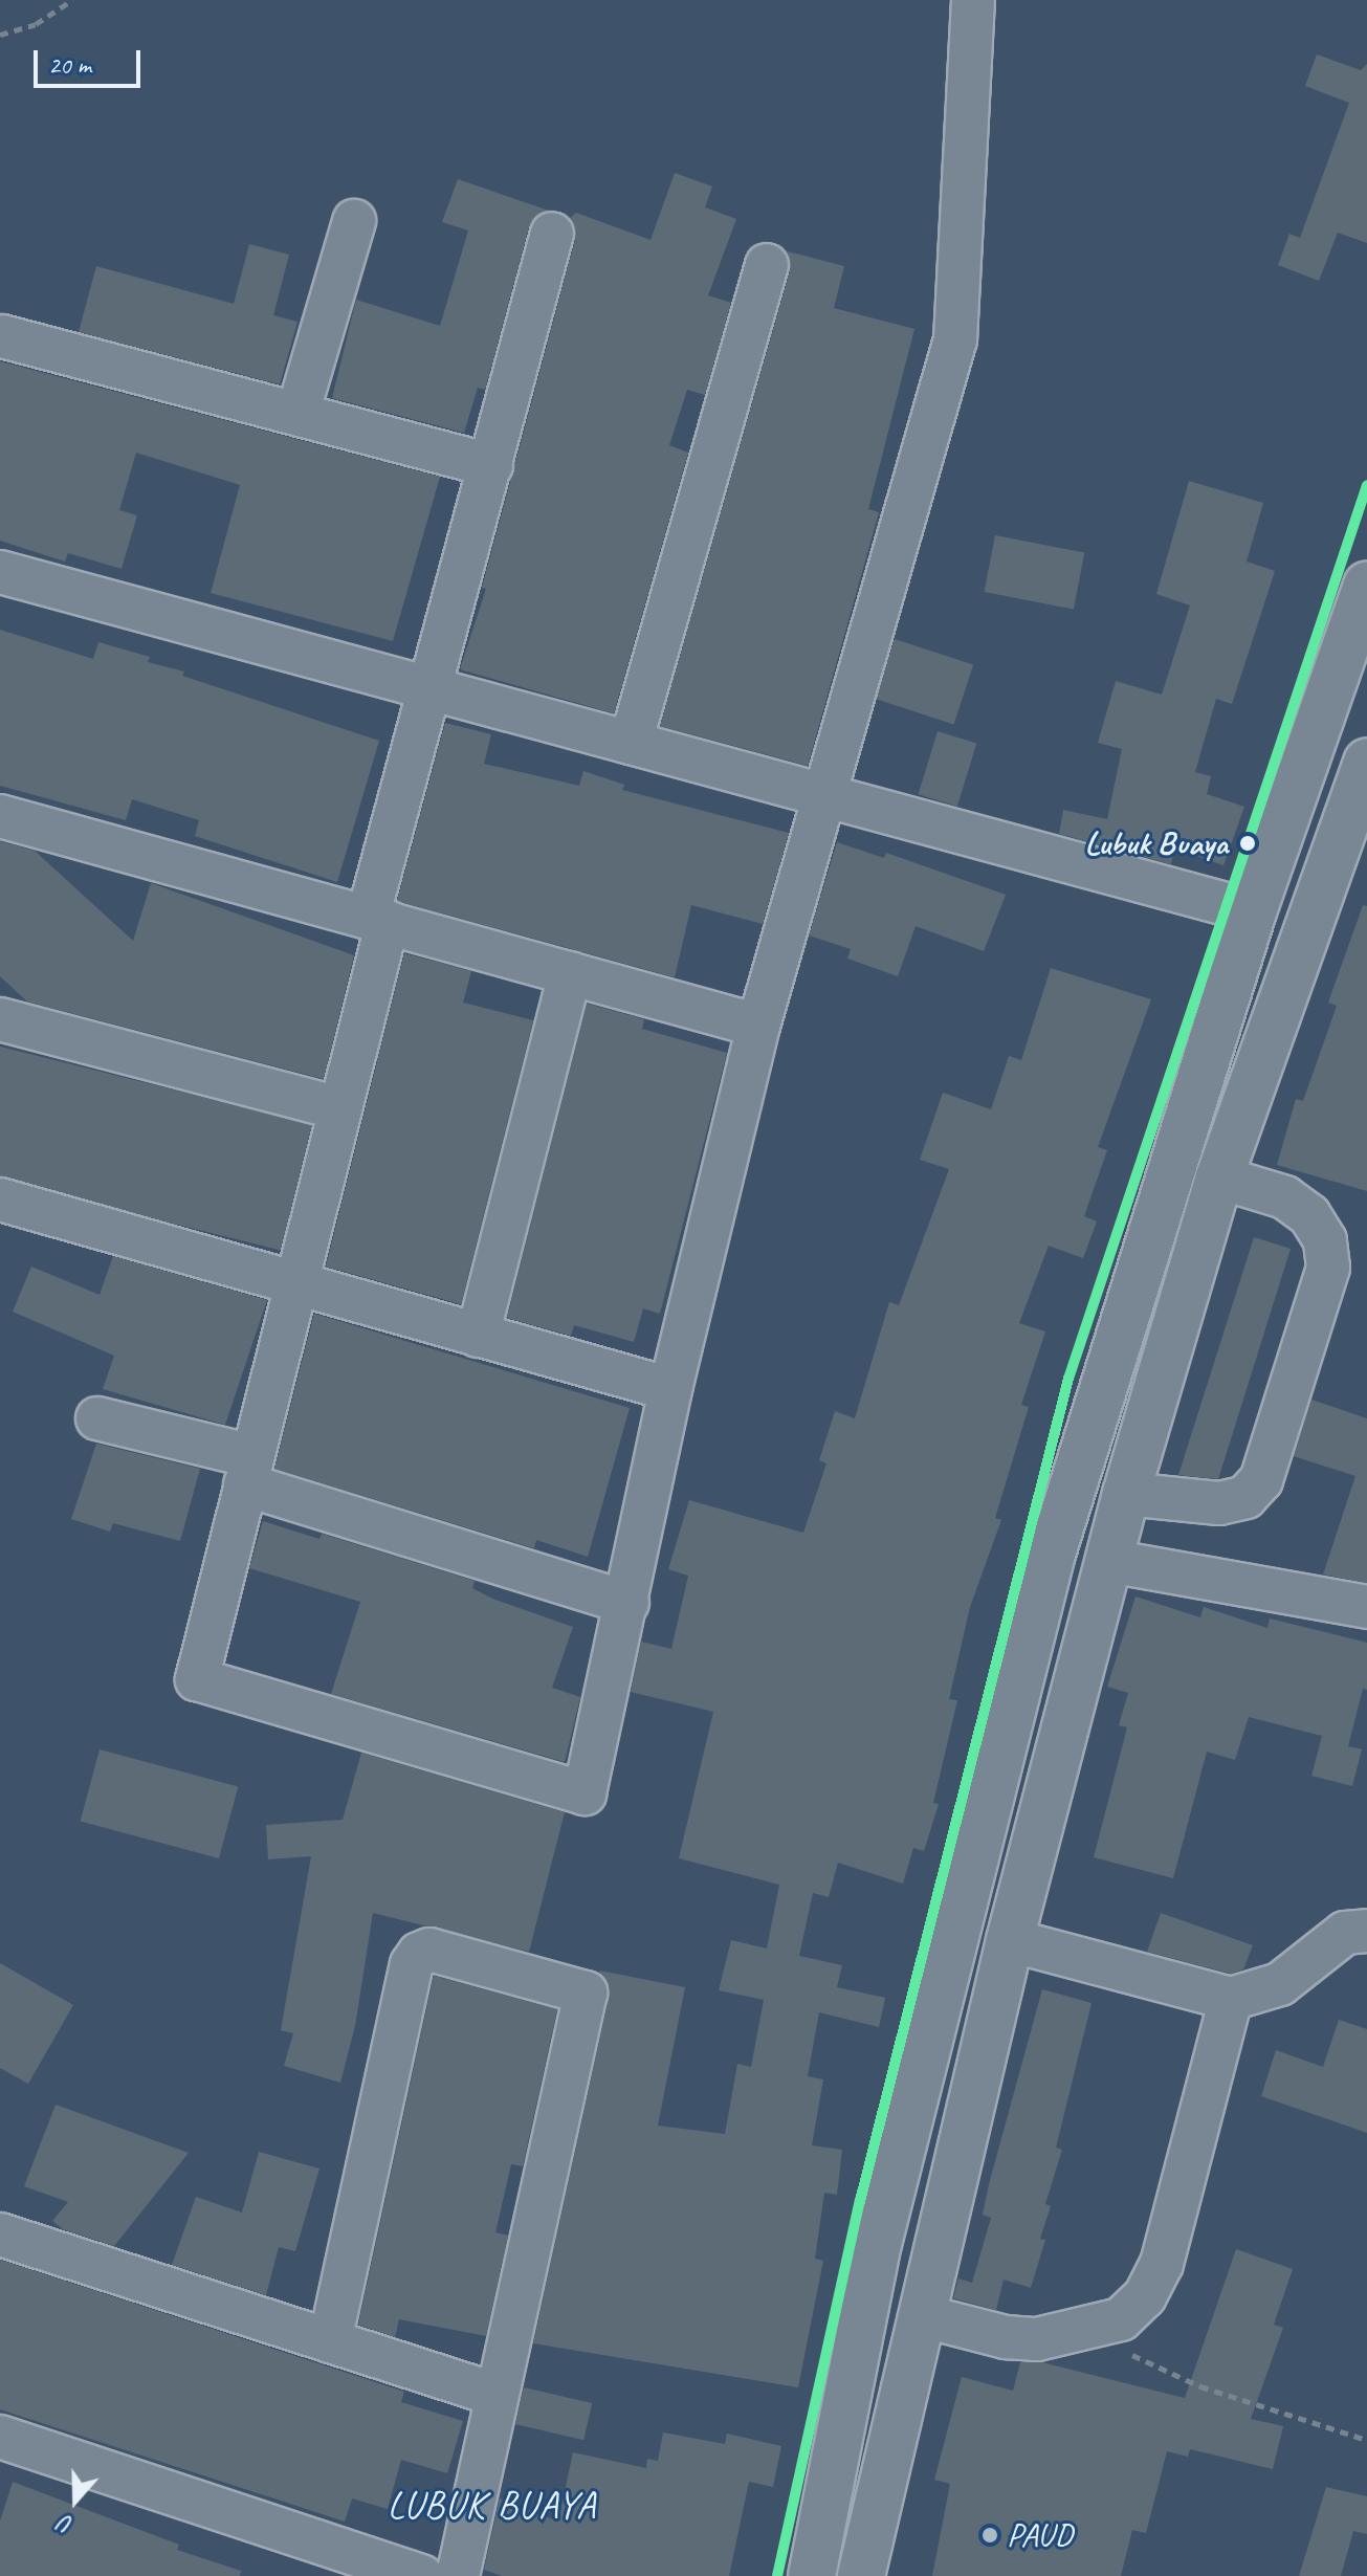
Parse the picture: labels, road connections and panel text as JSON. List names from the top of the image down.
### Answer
{
  "districts": ["LUBUK BUAYA"],
  "places": ["Lubuk Buaya", "PAUD"],
  "scale_bar": "20 m",
  "north": "bottom"
}
